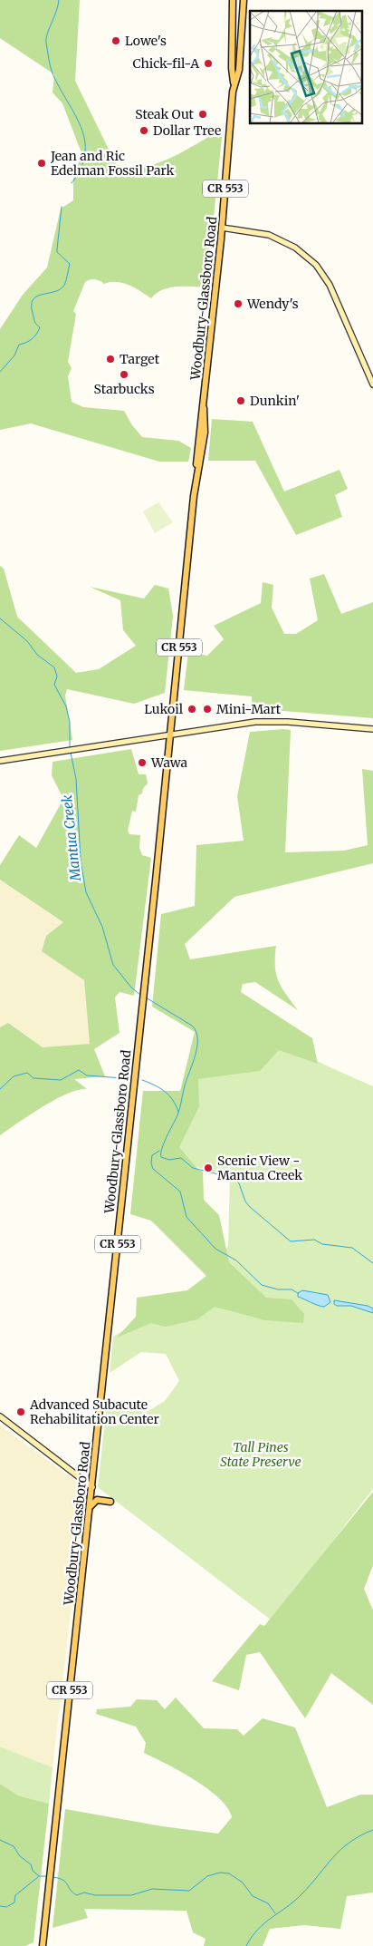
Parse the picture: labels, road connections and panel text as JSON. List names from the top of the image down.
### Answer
{
  "streets": {
    "main road": ["CR 553", "Woodbury-Glassboro Road"]
  },
  "water": ["Mantua Creek"],
  "parks": ["Tall Pines State Preserve"],
  "places": [
    "Lowe's",
    "Chick-fil-A",
    "Steak Out",
    "Dollar Tree",
    "Jean and Ric Edelman Fossil Park",
    "Wendy's",
    "Target",
    "Starbucks",
    "Dunkin'",
    "Lukoil",
    "Mini-Mart",
    "Wawa",
    "Scenic View - Mantua Creek",
    "Advanced Subacute Rehabilitation Center"
  ]
}
